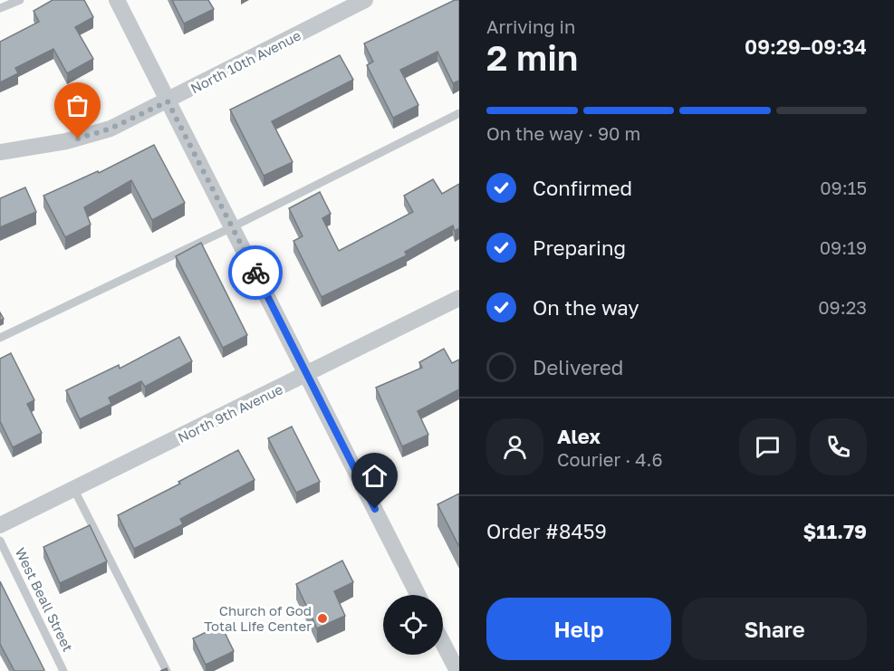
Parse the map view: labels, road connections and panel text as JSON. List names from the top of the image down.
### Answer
{
  "streets": {
    "street": ["North 10th Avenue", "North 9th Avenue"],
    "lane": ["West Beall Street"]
  },
  "places": ["Church of God Total Life Center"],
  "page": {
    "heading": ["2 min", "Arriving in", "09:29–09:34"],
    "panel": [
      "Alex",
      "Courier · 4.6",
      "Order #8459",
      "$11.79"
    ],
    "bar": "On the way · 90 m",
    "list": [
      ["Confirmed", "09:15"],
      ["Preparing", "09:19"],
      ["On the way", "09:23"],
      "Delivered"
    ],
    "buttons": ["Help", "Share"]
  }
}
